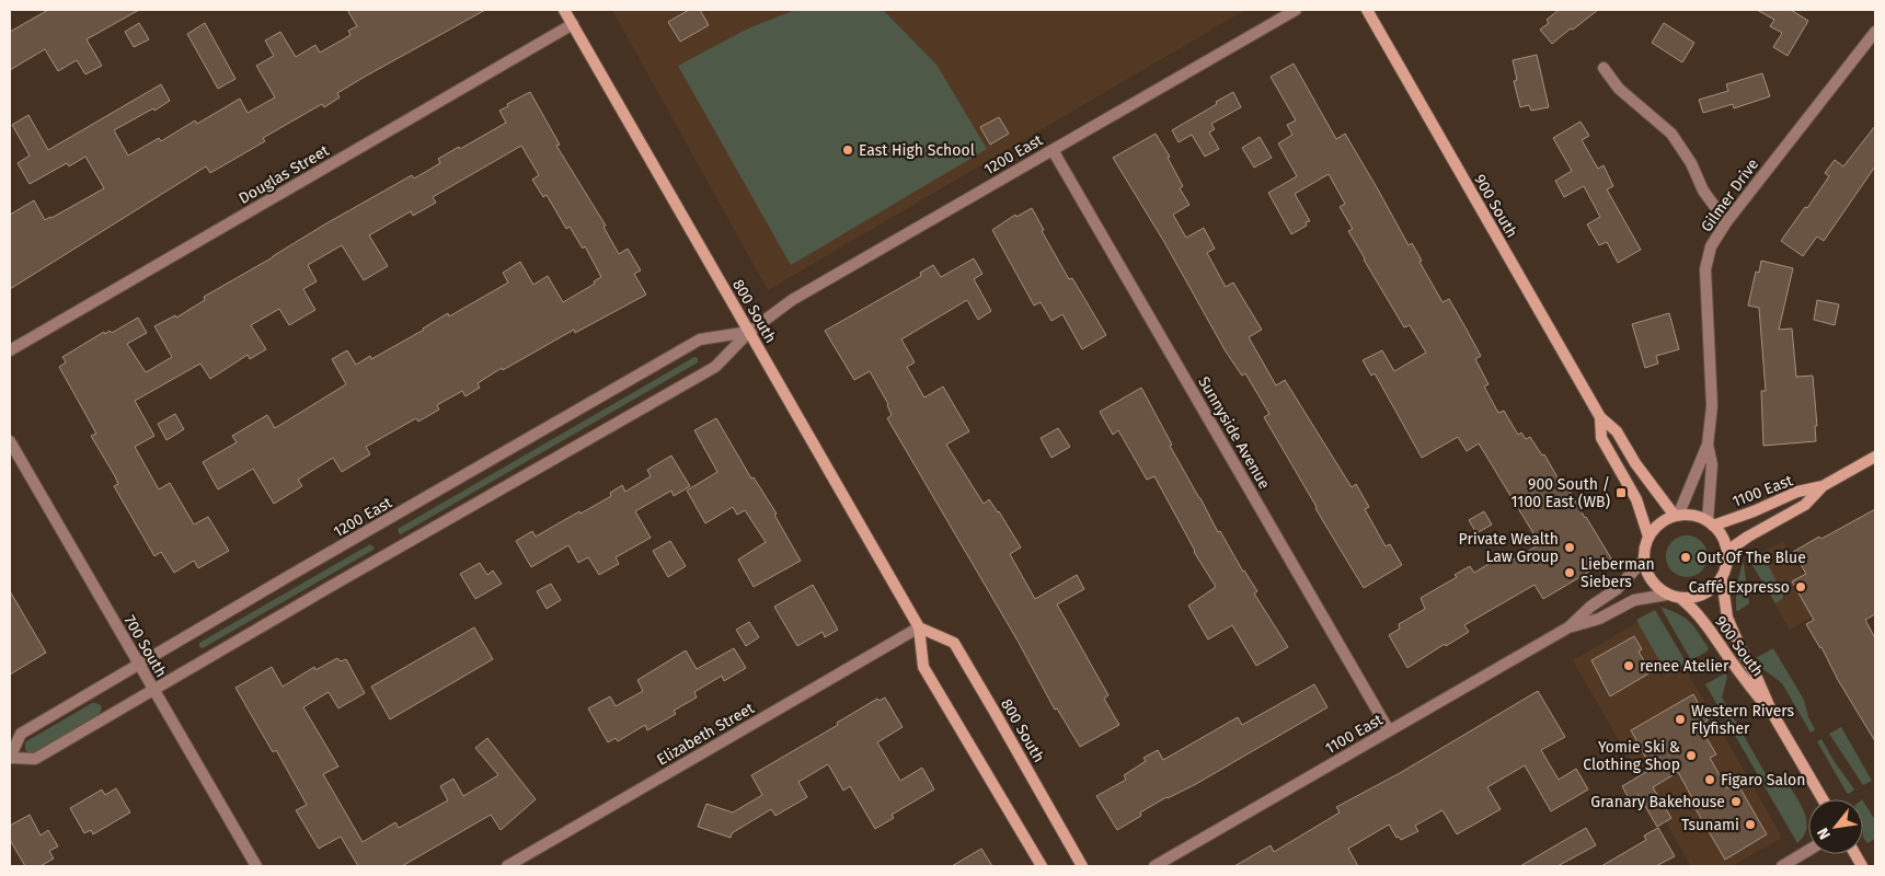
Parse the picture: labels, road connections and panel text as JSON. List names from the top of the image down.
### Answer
{
  "streets": {
    "street": [
      "1200 East",
      "Douglas Street",
      "Gilmer Drive",
      "900 South",
      "800 South",
      "Sunnyside Avenue",
      "1100 East",
      "700 South",
      "Elizabeth Street"
    ]
  },
  "crossings": [
    ["1200 East", "800 South"],
    ["1200 East", "Sunnyside Avenue"],
    ["1200 East", "700 South"],
    ["Douglas Street", "800 South"],
    ["Gilmer Drive", "900 South"],
    ["Gilmer Drive", "1100 East"],
    ["900 South", "1100 East"],
    ["800 South", "Elizabeth Street"],
    ["Sunnyside Avenue", "1100 East"]
  ],
  "places": {
    "other": [
      "East High School",
      "Private Wealth Law Group",
      "Out Of The Blue",
      "Lieberman Siebers",
      "Caffé Expresso",
      "renee Atelier",
      "Western Rivers Flyfisher",
      "Yomie Ski & Clothing Shop",
      "Figaro Salon",
      "Granary Bakehouse",
      "Tsunami"
    ],
    "transit": ["900 South / 1100 East (WB)"]
  },
  "north": "bottom left"
}
